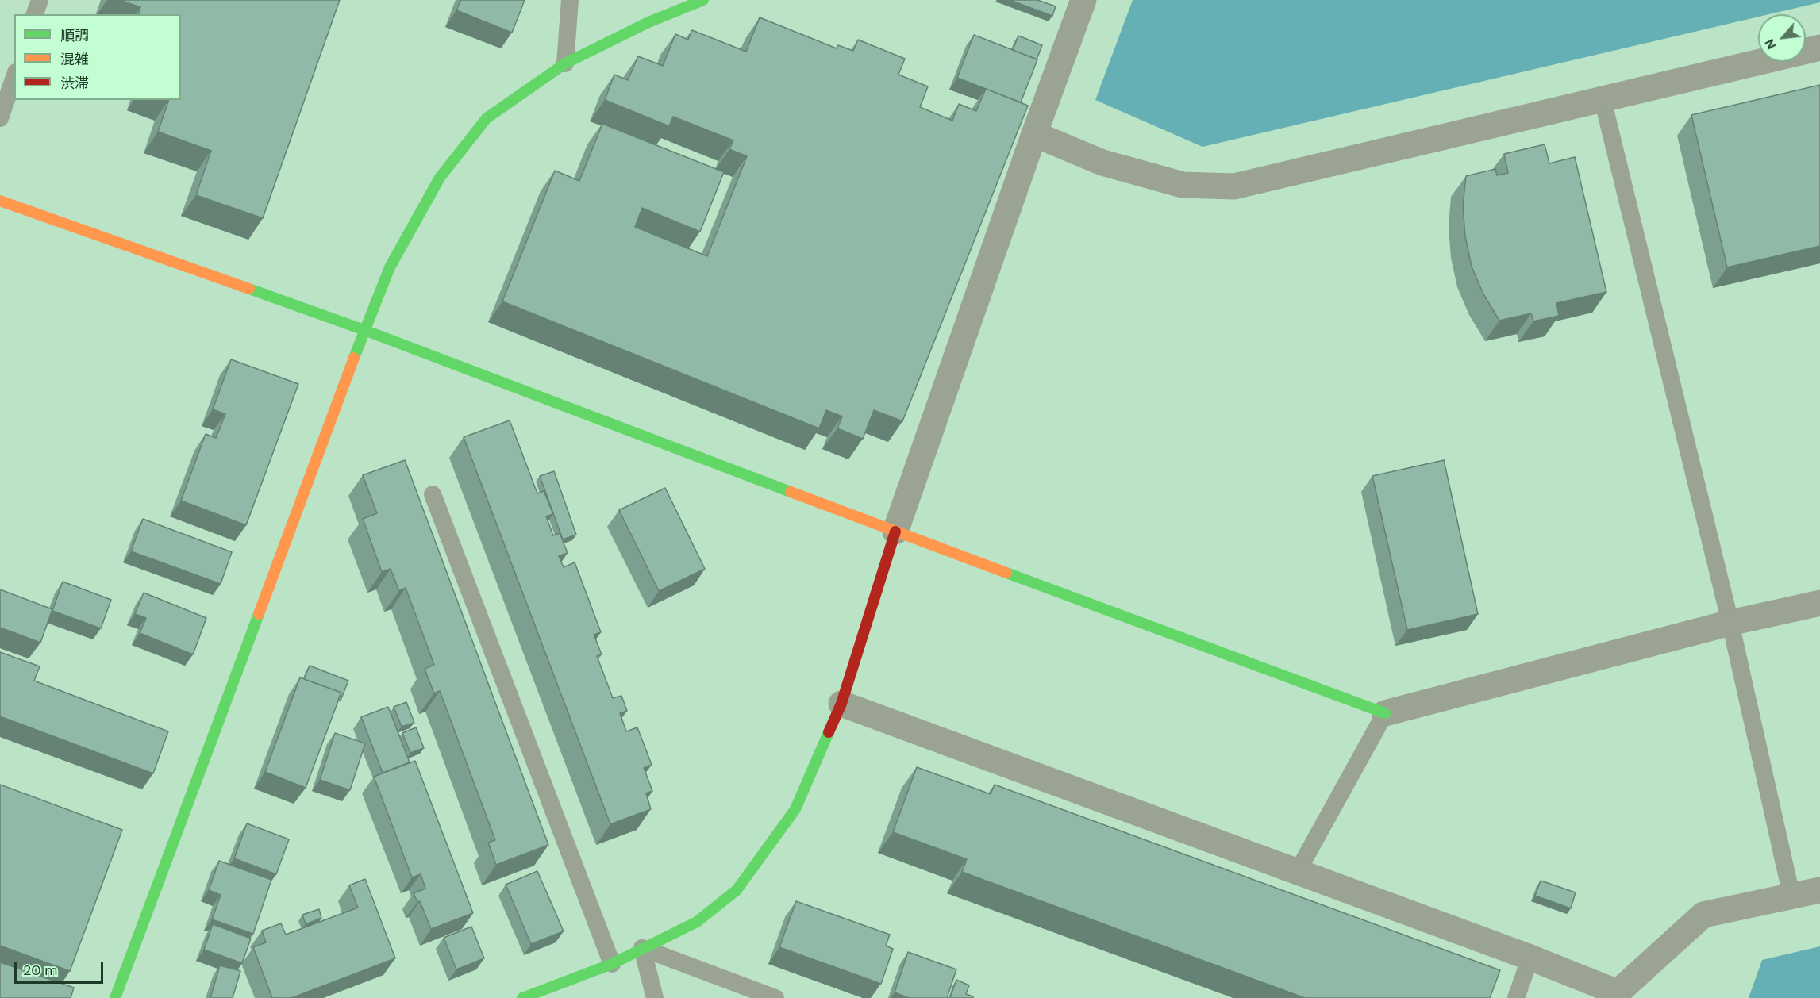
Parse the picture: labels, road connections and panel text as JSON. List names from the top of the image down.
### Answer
{
  "legend": ["順調", "混雑", "渋滞"],
  "scale_bar": "20 m",
  "north": "bottom left"
}
